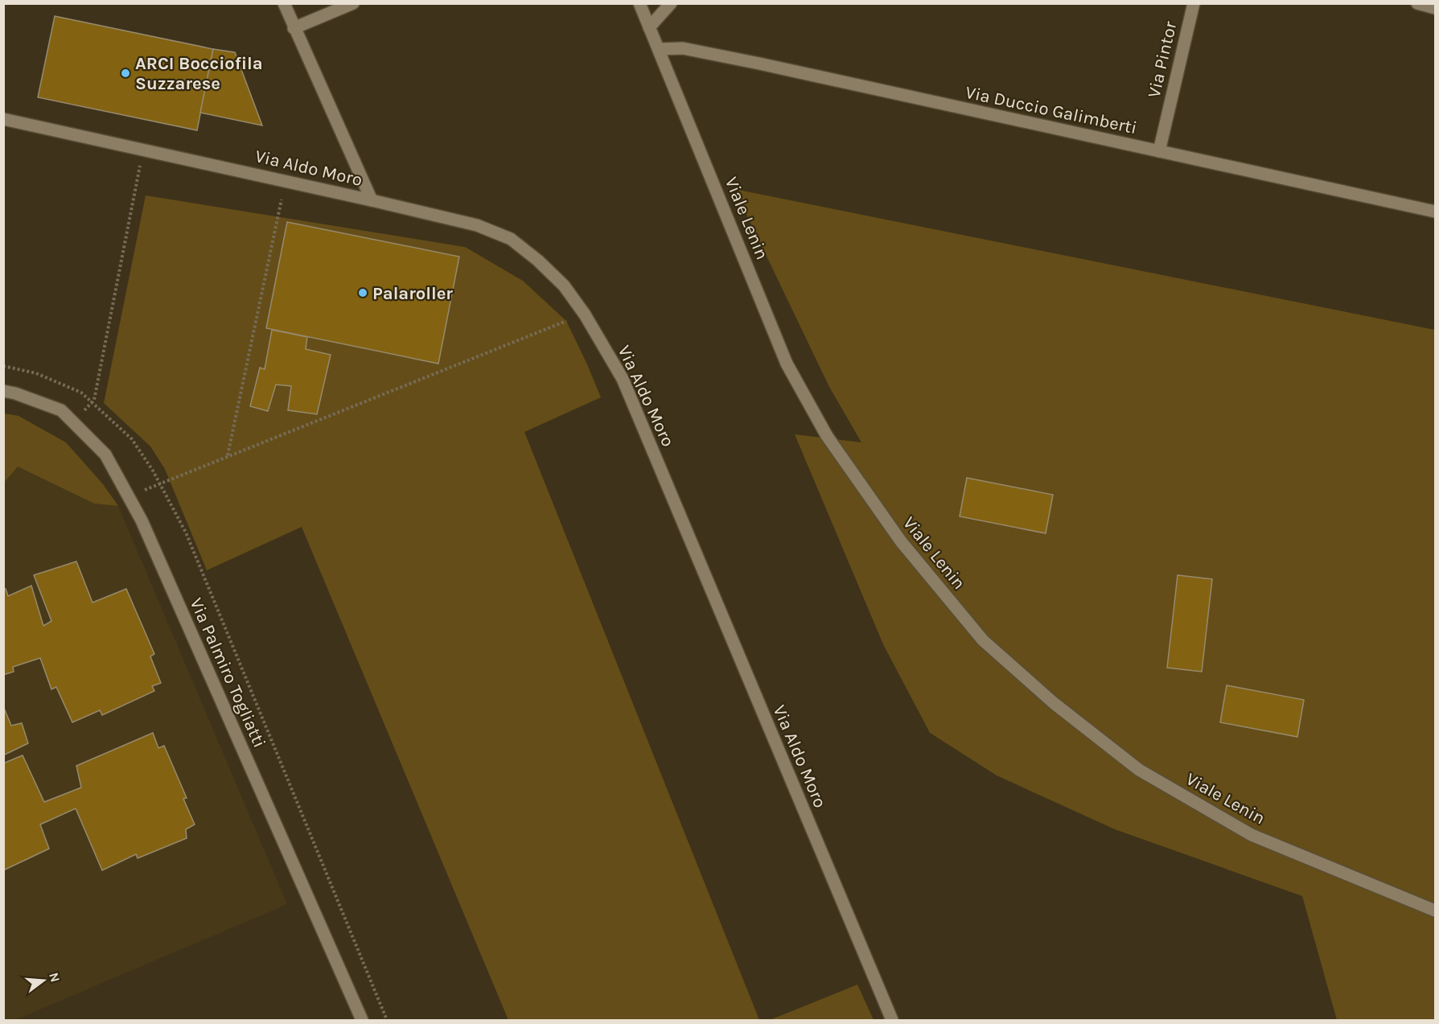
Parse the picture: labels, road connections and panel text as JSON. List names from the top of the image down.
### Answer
{
  "streets": {
    "street": [
      "Via Pintor",
      "Via Duccio Galimberti",
      "Via Aldo Moro",
      "Viale Lenin",
      "Via Palmiro Togliatti"
    ]
  },
  "crossings": [
    ["Via Pintor", "Via Duccio Galimberti"],
    ["Via Duccio Galimberti", "Viale Lenin"]
  ],
  "places": ["ARCI Bocciofila Suzzarese", "Palaroller"],
  "north": "right"
}
